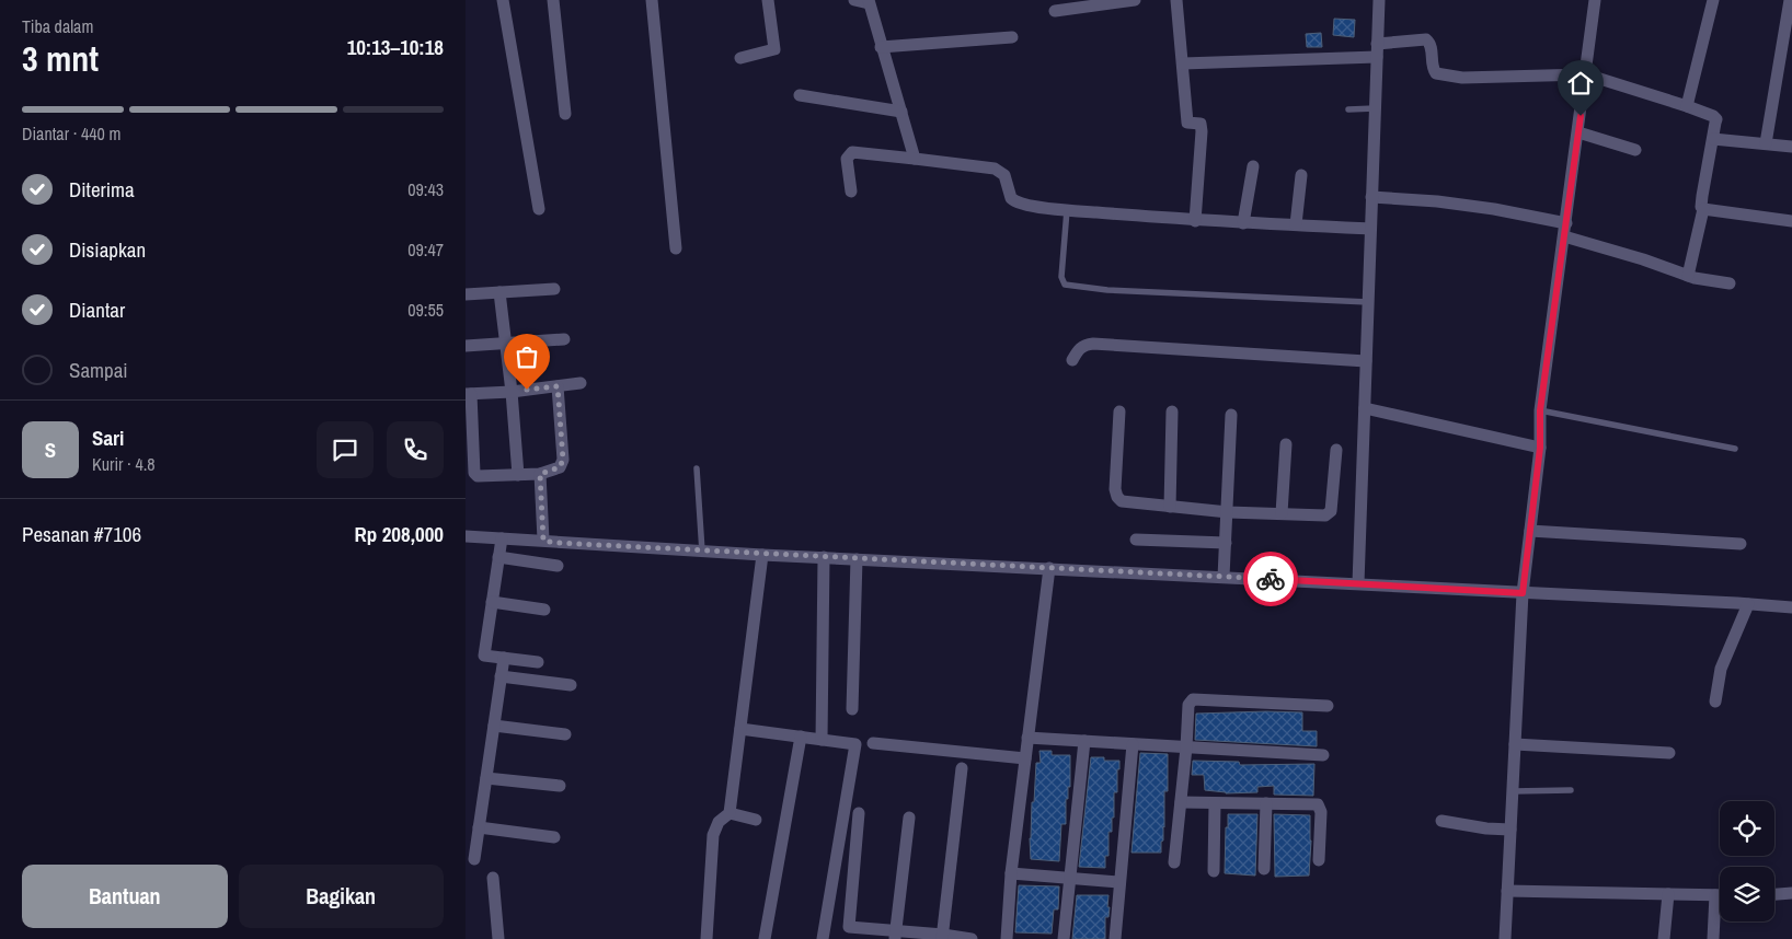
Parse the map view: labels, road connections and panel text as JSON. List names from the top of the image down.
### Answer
{
  "page": {
    "heading": ["3 mnt", "Tiba dalam", "10:13–10:18"],
    "panel": [
      "Sari",
      "Kurir · 4.8",
      "Pesanan #7106",
      "Rp 208,000"
    ],
    "bar": "Diantar · 440 m",
    "list": [
      ["Diterima", "09:43"],
      ["Disiapkan", "09:47"],
      ["Diantar", "09:55"],
      "Sampai"
    ],
    "round": "S",
    "buttons": ["Bantuan", "Bagikan"]
  }
}
